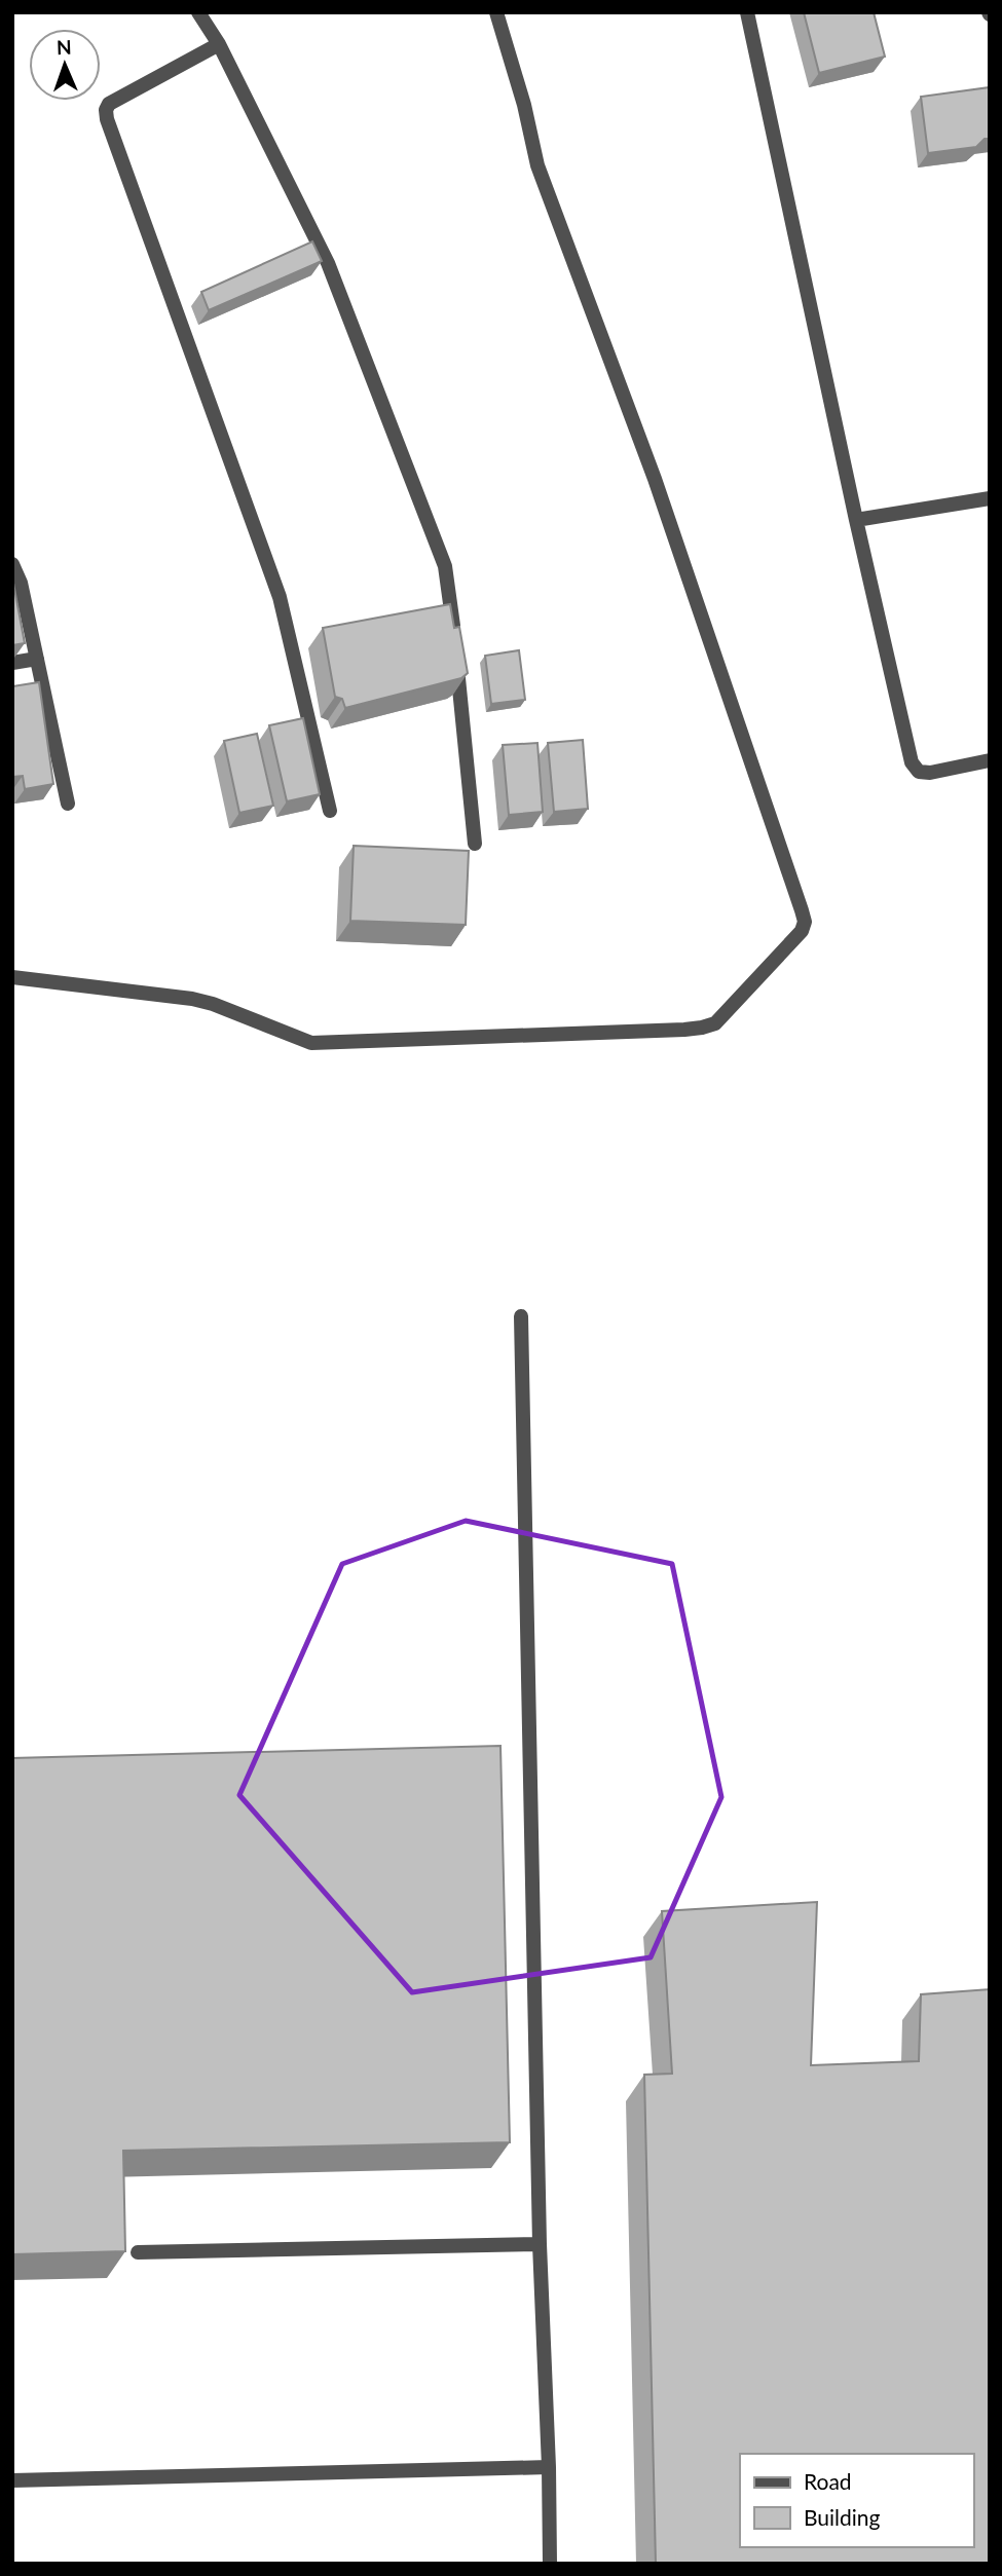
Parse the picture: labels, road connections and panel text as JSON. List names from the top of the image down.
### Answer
{
  "legend": ["Road", "Building"],
  "north": "top"
}
